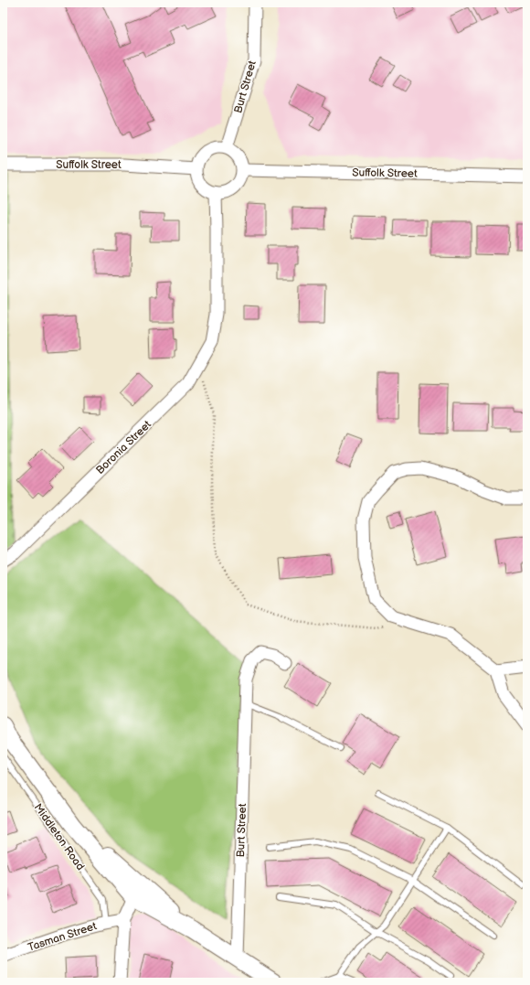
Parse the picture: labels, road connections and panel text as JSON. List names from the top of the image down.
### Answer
{
  "streets": {
    "main road": ["Middleton Road"],
    "street": [
      "Burt Street",
      "Suffolk Street",
      "Boronia Street",
      "Tasman Street"
    ]
  },
  "crossings": [
    ["Burt Street", "Suffolk Street"],
    ["Burt Street", "Boronia Street"],
    ["Burt Street", "Middleton Road"],
    ["Suffolk Street", "Boronia Street"],
    ["Middleton Road", "Tasman Street"]
  ]
}
